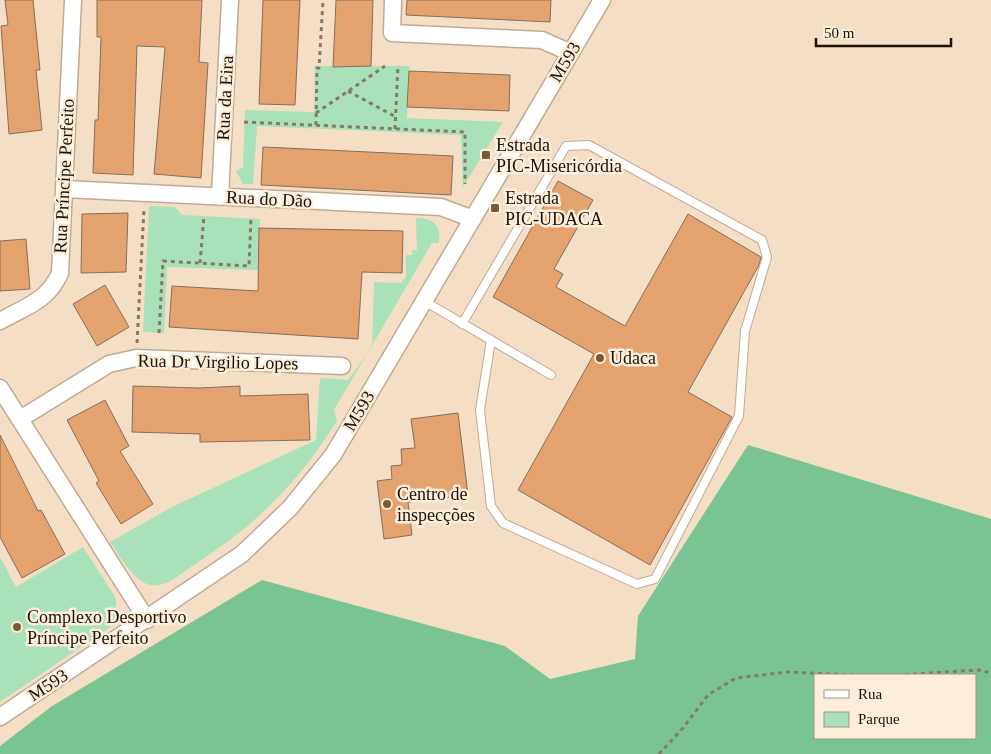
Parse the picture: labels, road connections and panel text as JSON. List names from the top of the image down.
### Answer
{
  "streets": {
    "street": [
      "M593",
      "Rua da Eira",
      "Rua Príncipe Perfeito",
      "Rua do Dão",
      "Rua Dr Virgilio Lopes"
    ]
  },
  "crossings": [
    ["M593", "Rua do Dão"],
    ["Rua da Eira", "Rua do Dão"],
    ["Rua Príncipe Perfeito", "Rua do Dão"]
  ],
  "places": {
    "transit": ["Estrada PIC-Misericórdia", "Estrada PIC-UDACA"],
    "other": ["Udaca", "Centro de inspecções", "Complexo Desportivo Príncipe Perfeito"]
  },
  "legend": ["Rua", "Parque"],
  "scale_bar": "50 m"
}
